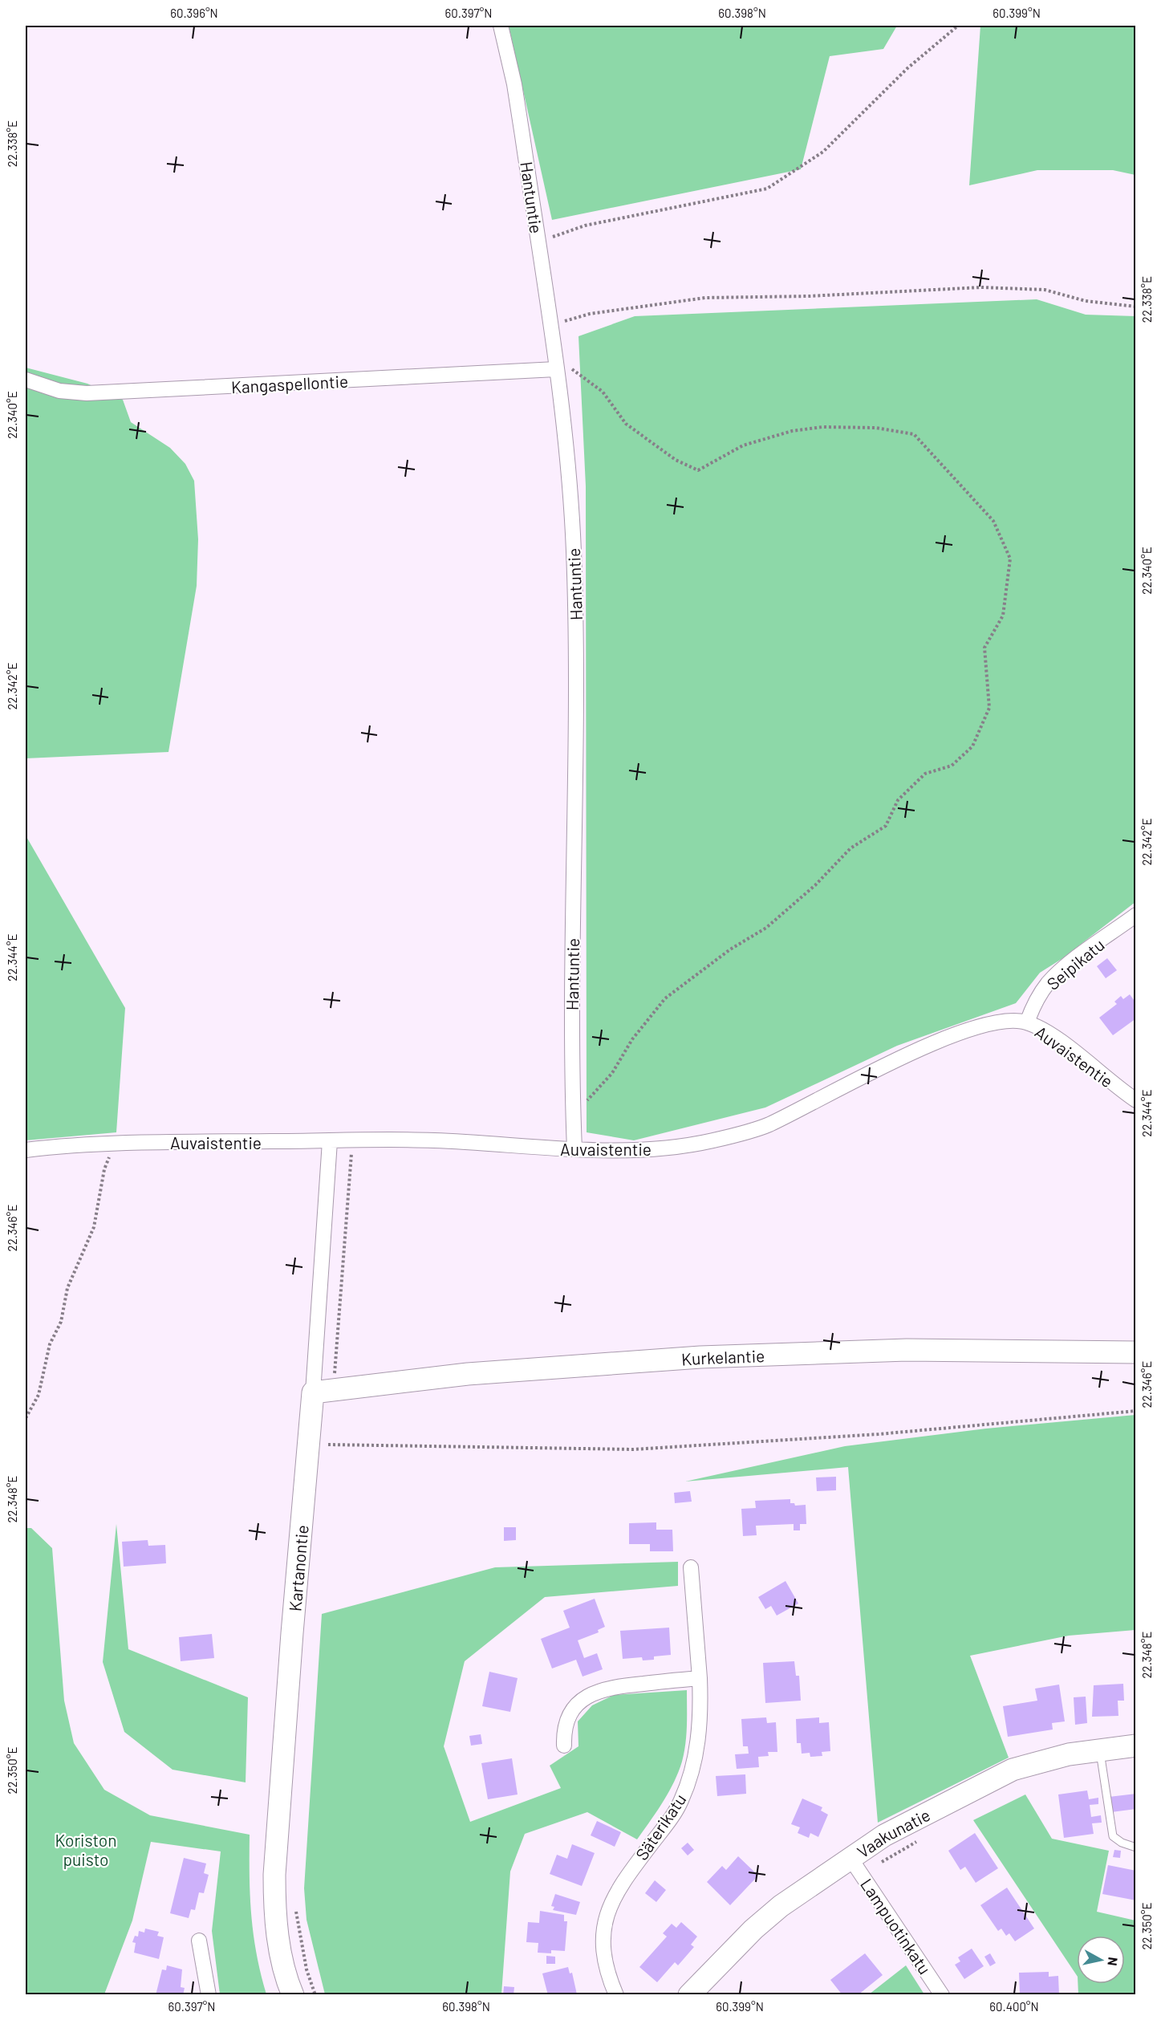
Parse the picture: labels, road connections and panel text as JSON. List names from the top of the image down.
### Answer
{
  "streets": {
    "street": [
      "Hantuntie",
      "Kangaspellontie",
      "Seipikatu",
      "Auvaistentie",
      "Kurkelantie",
      "Kartanontie",
      "Säterikatu",
      "Vaakunatie",
      "Lampuotinkatu"
    ]
  },
  "crossings": [
    ["Hantuntie", "Kangaspellontie"],
    ["Hantuntie", "Auvaistentie"],
    ["Seipikatu", "Auvaistentie"],
    ["Auvaistentie", "Kartanontie"],
    ["Kurkelantie", "Kartanontie"],
    ["Vaakunatie", "Lampuotinkatu"]
  ],
  "parks": ["Koriston puisto"],
  "north": "right",
  "coordinates": [
    "60.396°N",
    "60.397°N",
    "60.398°N",
    "60.399°N",
    "22.338°E",
    "22.340°E",
    "22.342°E",
    "22.344°E",
    "22.346°E",
    "22.348°E",
    "22.350°E",
    "60.400°N"
  ]
}
